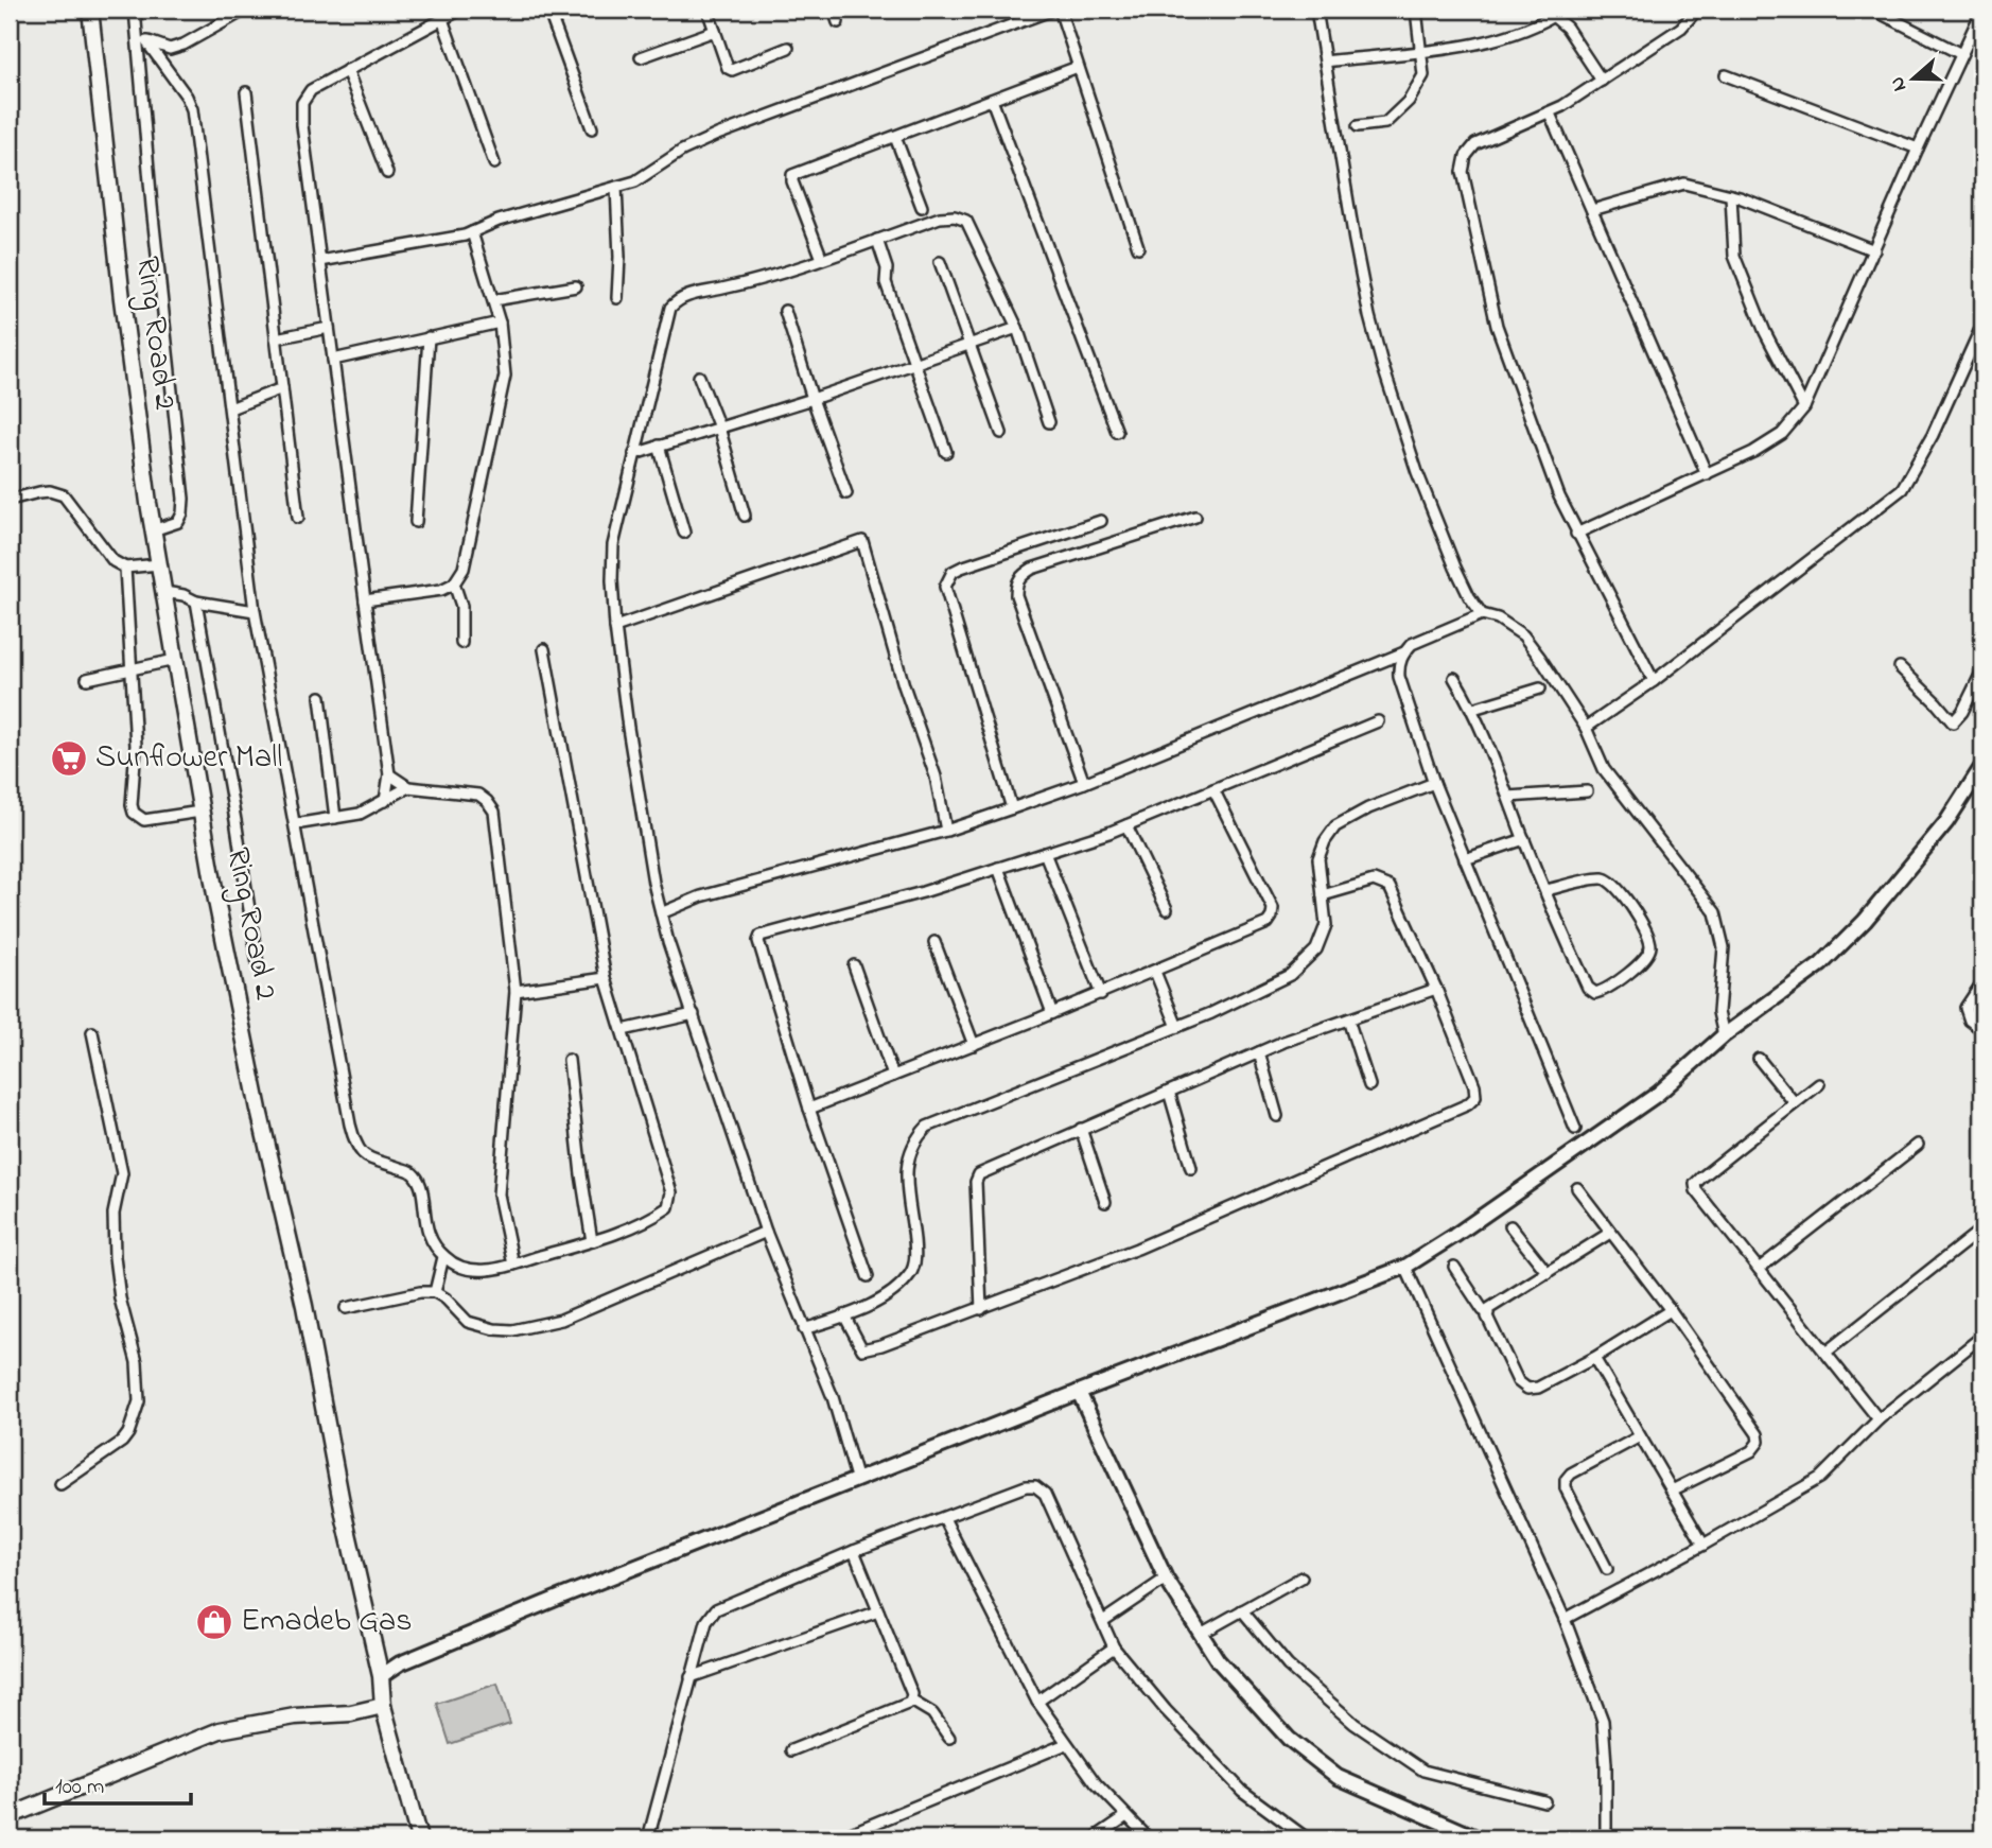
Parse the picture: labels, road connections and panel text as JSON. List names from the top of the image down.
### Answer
{
  "streets": {
    "main road": ["Ring Road 2"]
  },
  "places": {
    "supermarket": ["Sunflower Mall"],
    "shop": ["Emadeb Gas"]
  },
  "scale_bar": "100 m",
  "north": "left"
}
